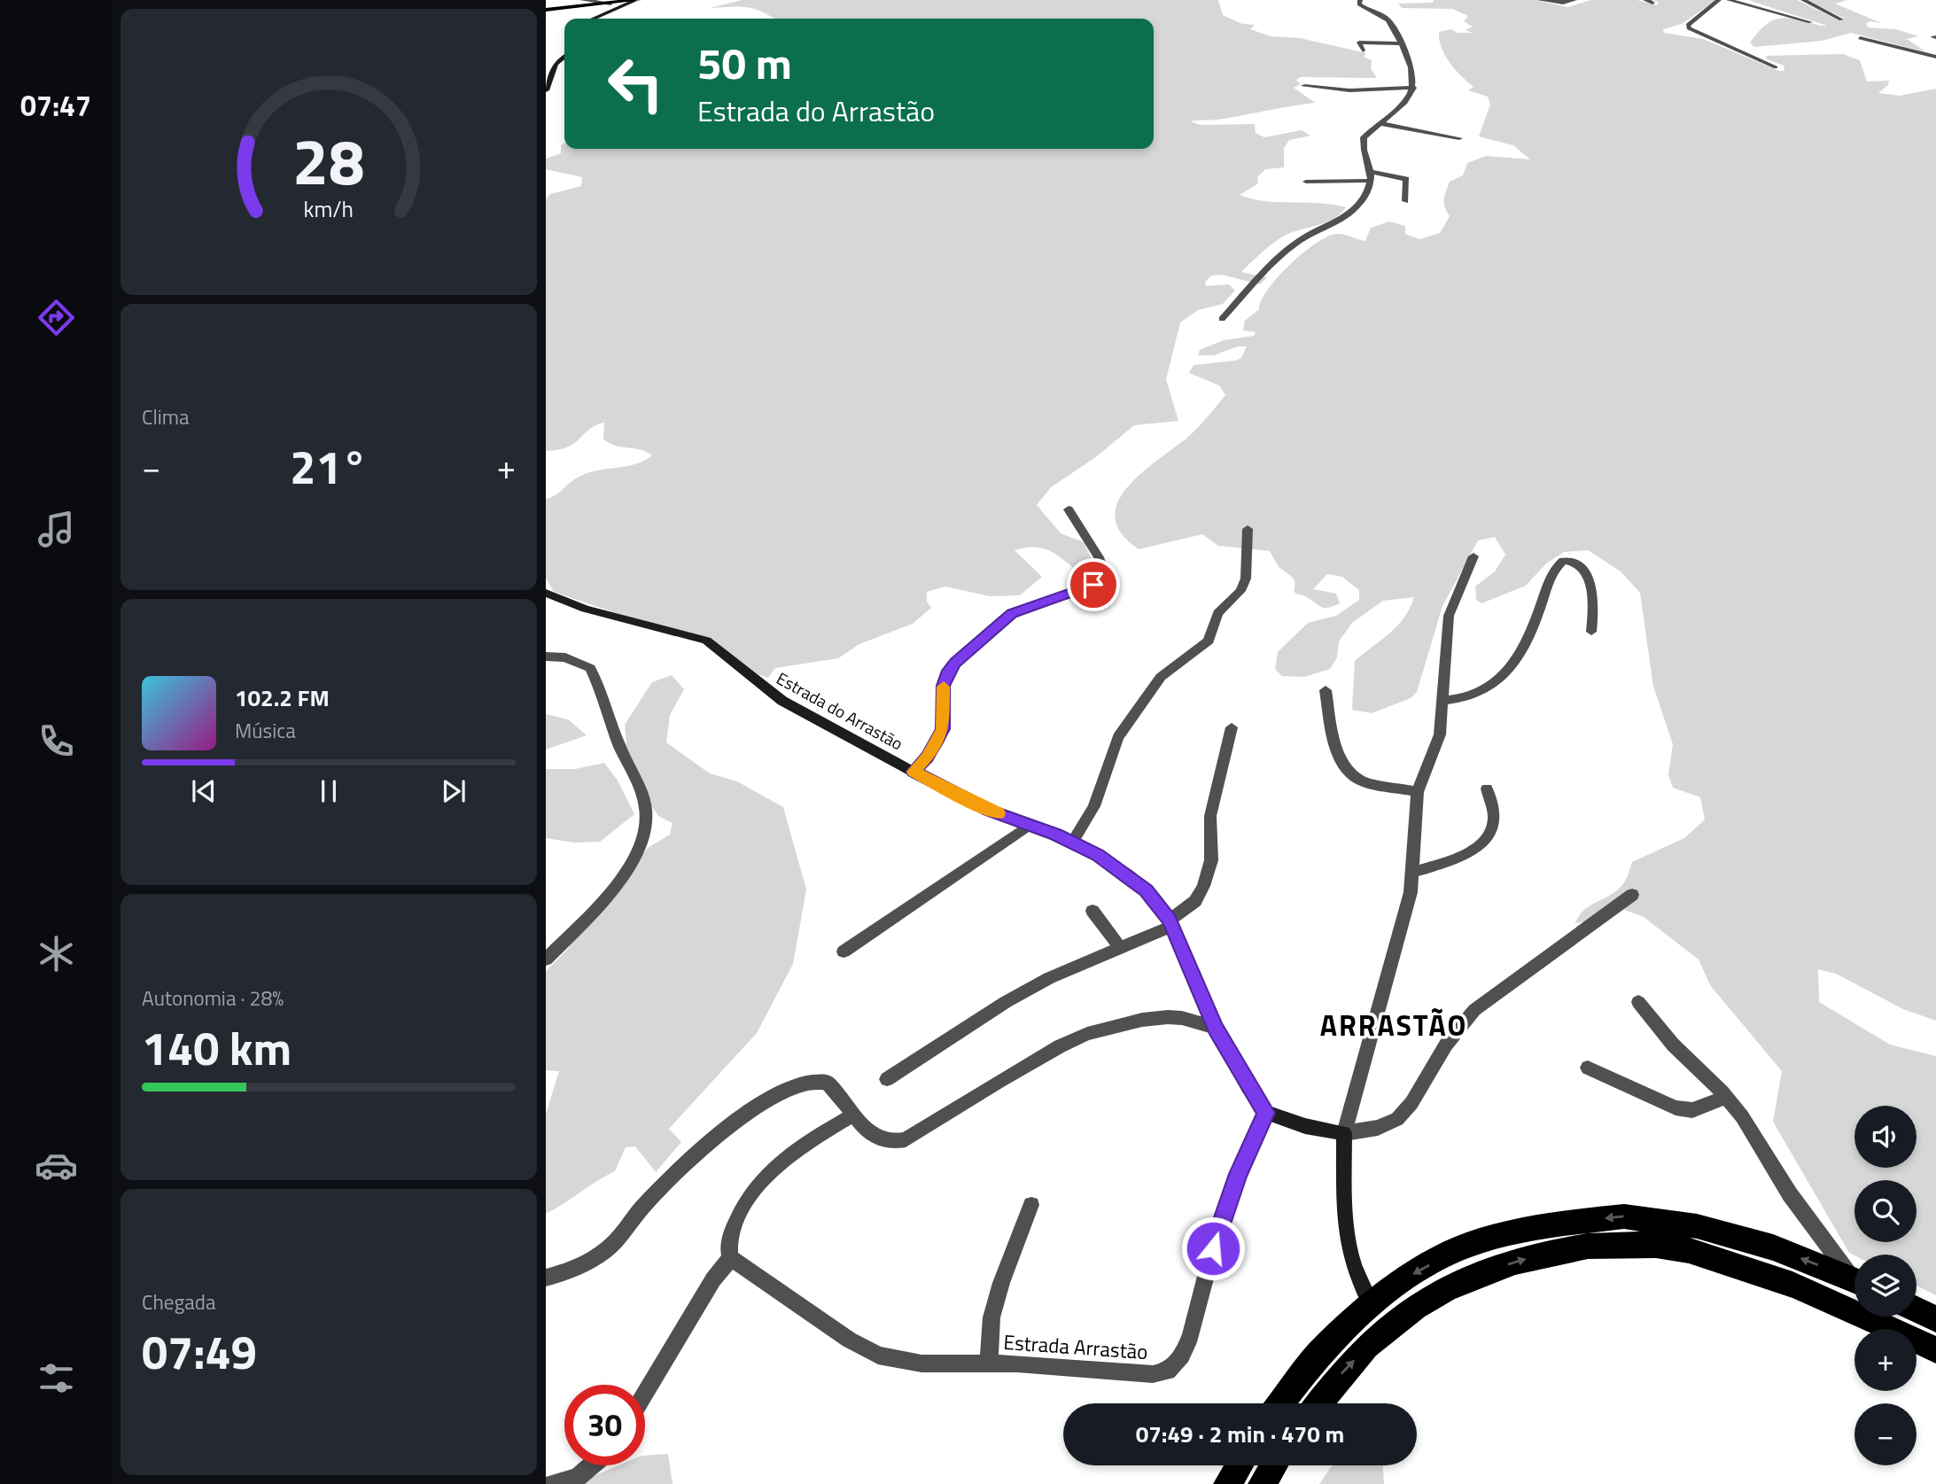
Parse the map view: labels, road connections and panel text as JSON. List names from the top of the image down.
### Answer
{
  "streets": {
    "street": ["Estrada do Arrastão", "Estrada Arrastão"]
  },
  "crossings": [
    ["Estrada do Arrastão", "Estrada Arrastão"]
  ],
  "districts": ["ARRASTÃO"],
  "page": {
    "tabs": "07:47",
    "turn": ["50 m", "Estrada do Arrastão"],
    "tile": [
      "Clima",
      ["Autonomia · 28%", "140 km"],
      ["Chegada", "07:49"]
    ],
    "heat": ["−", "21°", "+"],
    "song": ["102.2 FM", "Música"],
    "map_buttons": ["+", "−"],
    "limit": "30",
    "trip": "07:49 · 2 min · 470 m",
    "gauge": ["28", "km/h"]
  }
}
